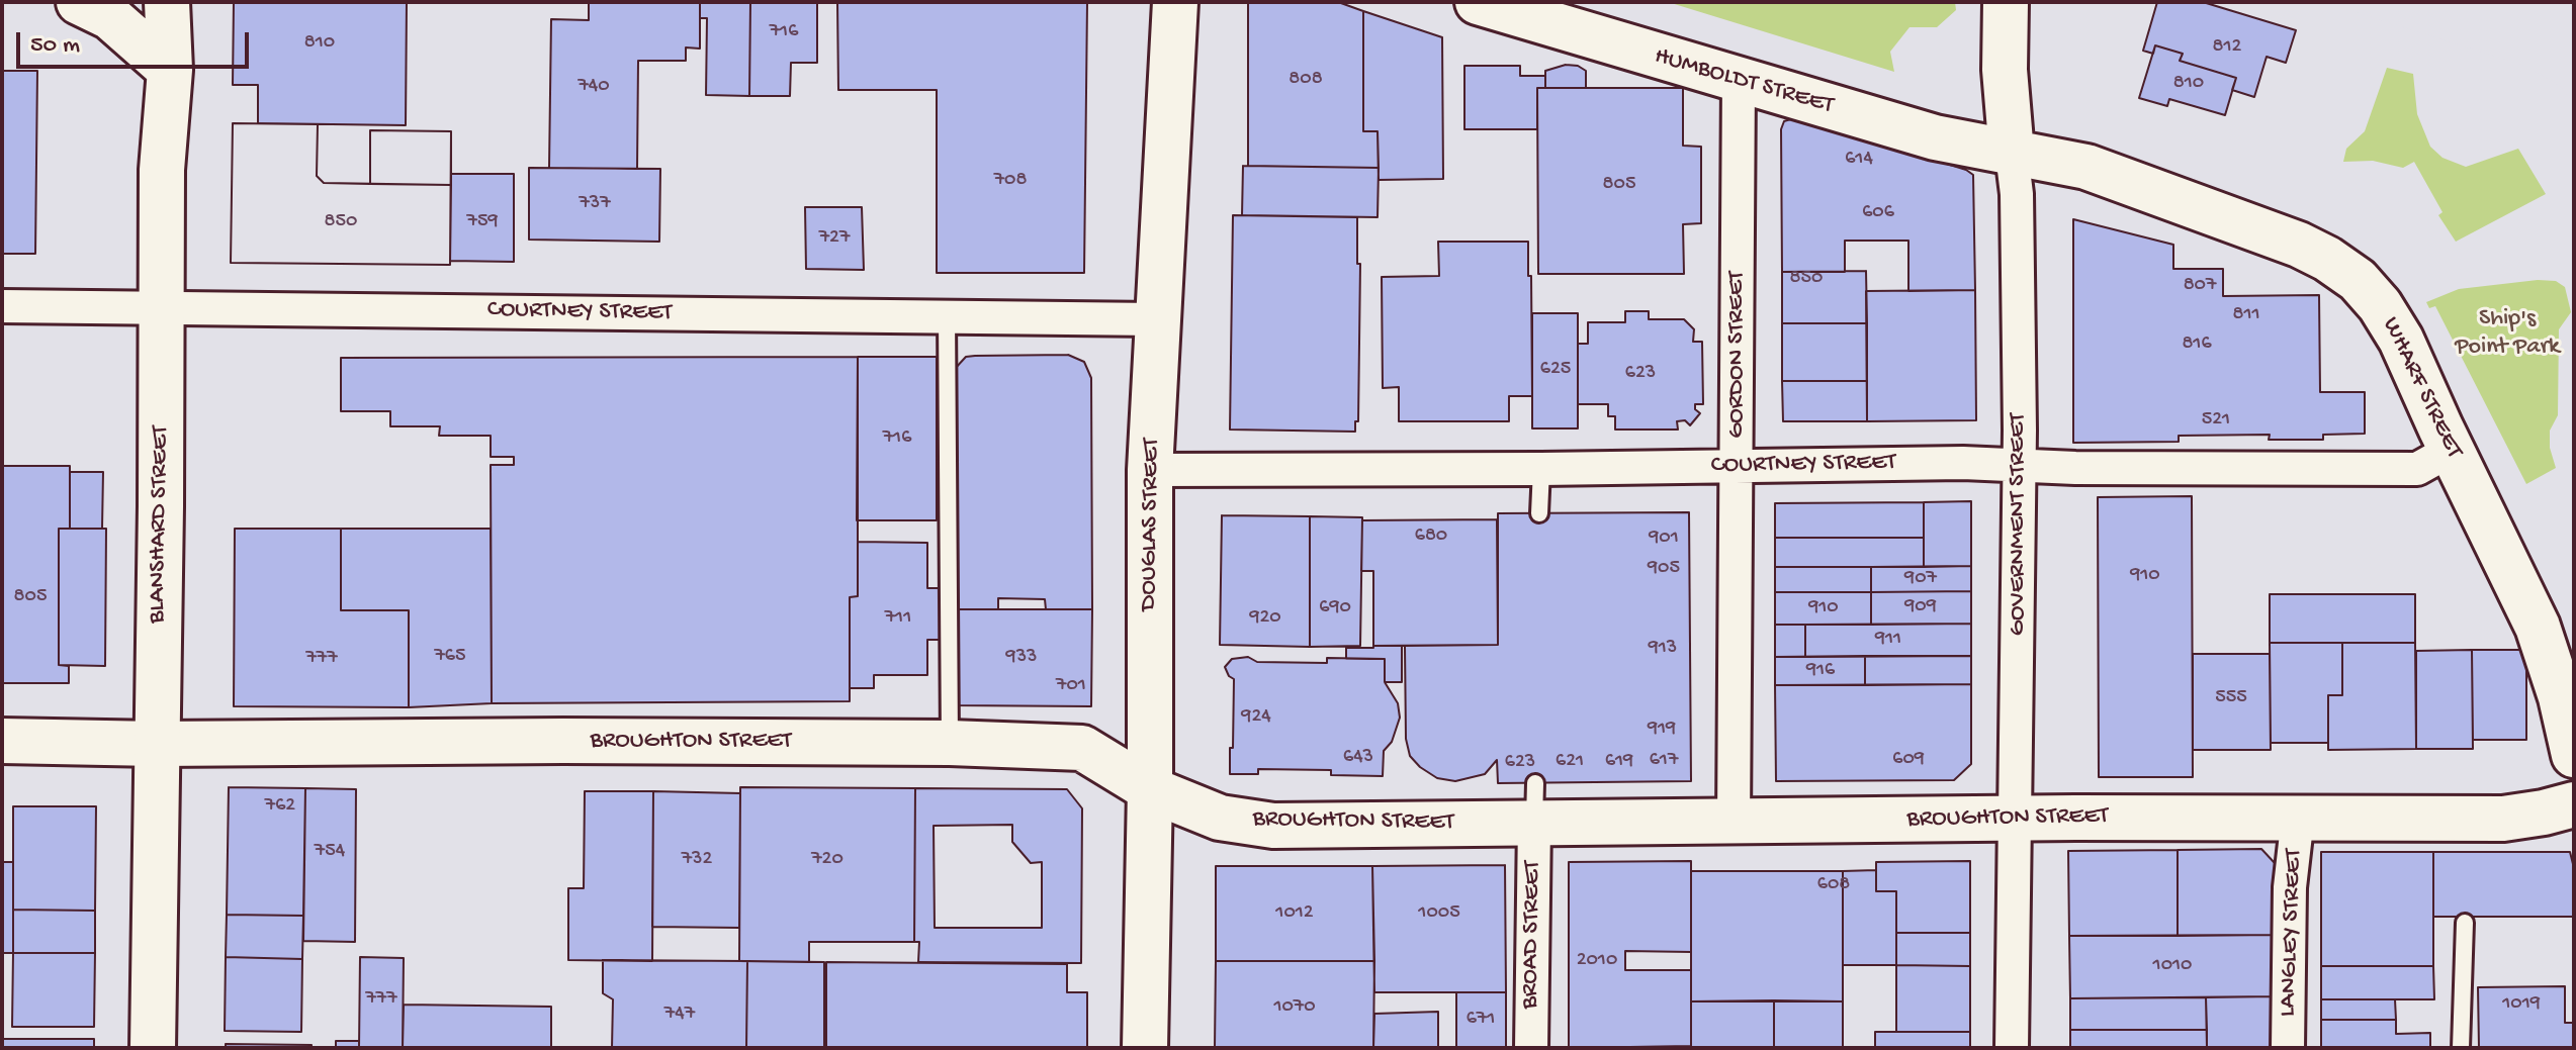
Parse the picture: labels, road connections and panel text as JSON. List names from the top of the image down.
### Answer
{
  "streets": {
    "main road": [
      "HUMBOLDT STREET",
      "WHARF STREET",
      "BLANSHARD STREET",
      "DOUGLAS STREET",
      "GOVERNMENT STREET",
      "BROUGHTON STREET"
    ],
    "street": [
      "COURTNEY STREET",
      "GORDON STREET",
      "LANGLEY STREET",
      "BROAD STREET"
    ]
  },
  "crossings": [
    ["HUMBOLDT STREET", "GORDON STREET"],
    ["HUMBOLDT STREET", "WHARF STREET"],
    ["HUMBOLDT STREET", "GOVERNMENT STREET"],
    ["COURTNEY STREET", "GORDON STREET"],
    ["COURTNEY STREET", "WHARF STREET"],
    ["COURTNEY STREET", "BLANSHARD STREET"],
    ["COURTNEY STREET", "DOUGLAS STREET"],
    ["COURTNEY STREET", "GOVERNMENT STREET"],
    ["GORDON STREET", "BROUGHTON STREET"],
    ["WHARF STREET", "GOVERNMENT STREET"],
    ["BLANSHARD STREET", "BROUGHTON STREET"],
    ["DOUGLAS STREET", "BROUGHTON STREET"],
    ["GOVERNMENT STREET", "BROUGHTON STREET"],
    ["BROUGHTON STREET", "LANGLEY STREET"],
    ["BROUGHTON STREET", "BROAD STREET"]
  ],
  "parks": ["Ship's Point Park"],
  "house_numbers": [
    "716",
    "810",
    "812",
    "808",
    "810",
    "740",
    "614",
    "708",
    "805",
    "737",
    "606",
    "850",
    "759",
    "727",
    "850",
    "807",
    "811",
    "816",
    "625",
    "623",
    "521",
    "716",
    "680",
    "901",
    "905",
    "910",
    "907",
    "805",
    "909",
    "690",
    "910",
    "711",
    "920",
    "911",
    "913",
    "765",
    "933",
    "777",
    "916",
    "701",
    "555",
    "924",
    "919",
    "643",
    "609",
    "617",
    "621",
    "619",
    "623",
    "762",
    "754",
    "732",
    "720",
    "608",
    "1012",
    "1005",
    "2010",
    "1010",
    "777",
    "1019",
    "1070",
    "747",
    "671"
  ],
  "scale_bar": "50 m"
}
